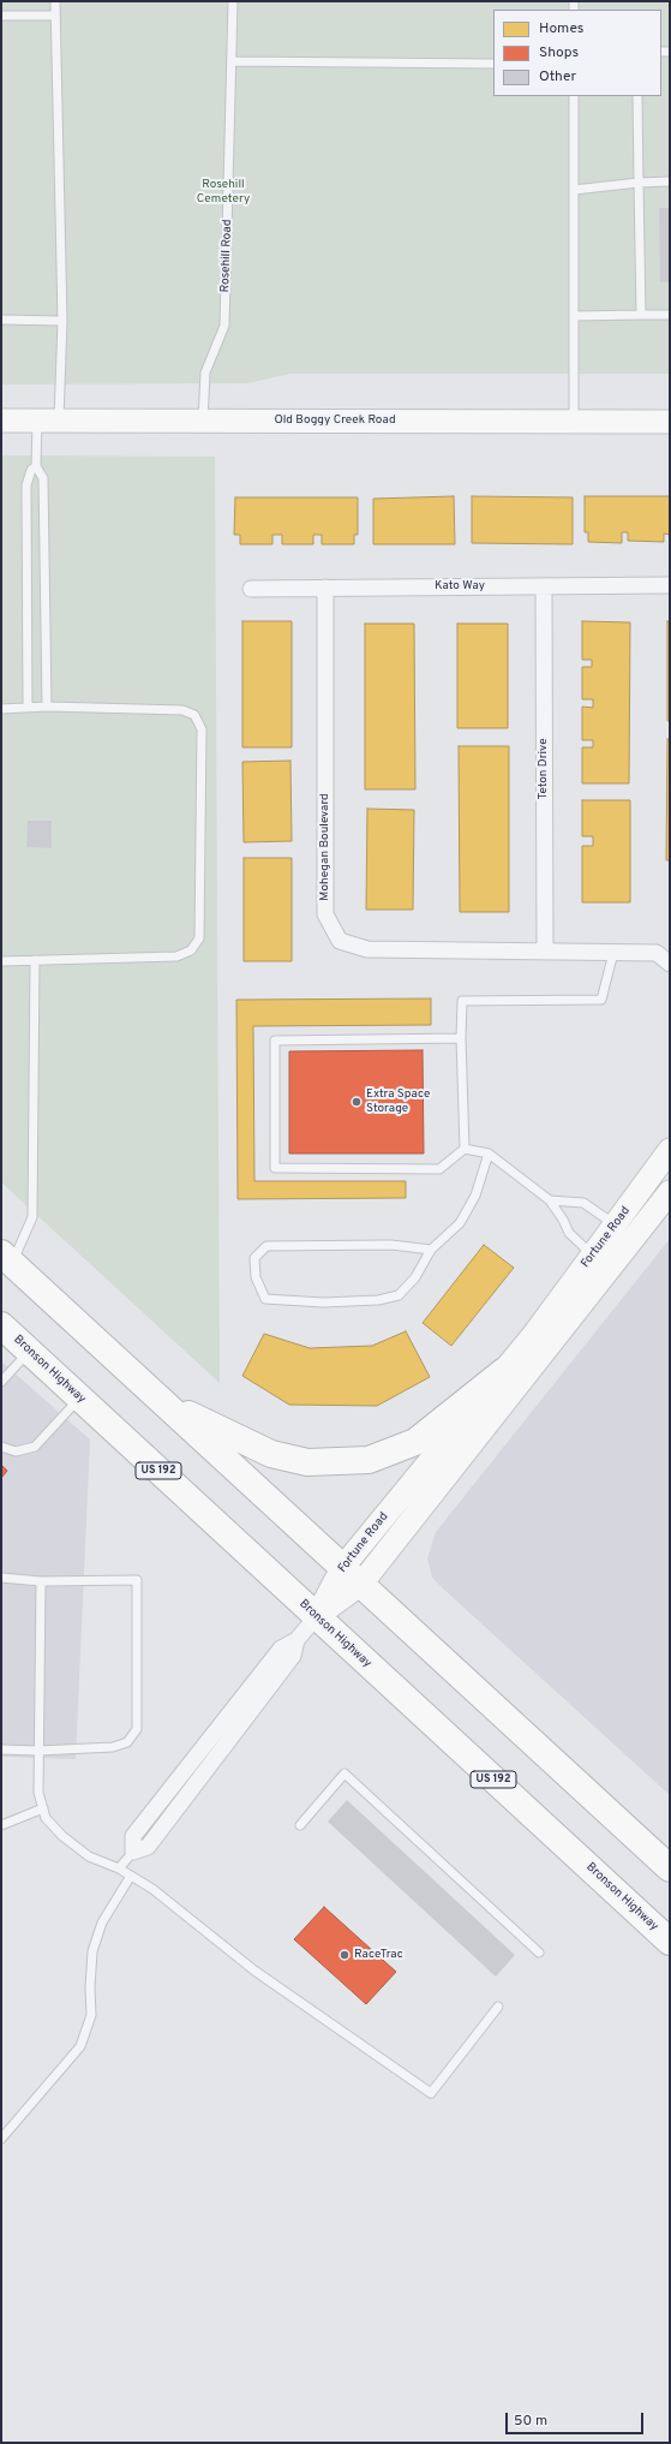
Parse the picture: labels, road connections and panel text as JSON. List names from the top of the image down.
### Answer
{
  "streets": {
    "highway": ["Bronson Highway", "US 192"],
    "main road": ["Old Boggy Creek Road", "Fortune Road"],
    "street": ["Kato Way", "Teton Drive", "Mohegan Boulevard"],
    "lane": ["Rosehill Road"]
  },
  "crossings": [
    ["Rosehill Road", "Old Boggy Creek Road"],
    ["Kato Way", "Teton Drive"],
    ["Kato Way", "Mohegan Boulevard"],
    ["Teton Drive", "Mohegan Boulevard"],
    ["Fortune Road", "Bronson Highway"]
  ],
  "parks": ["Rosehill Cemetery"],
  "places": ["Extra Space Storage", "RaceTrac"],
  "legend": ["Homes", "Shops", "Other"],
  "scale_bar": "50 m"
}
